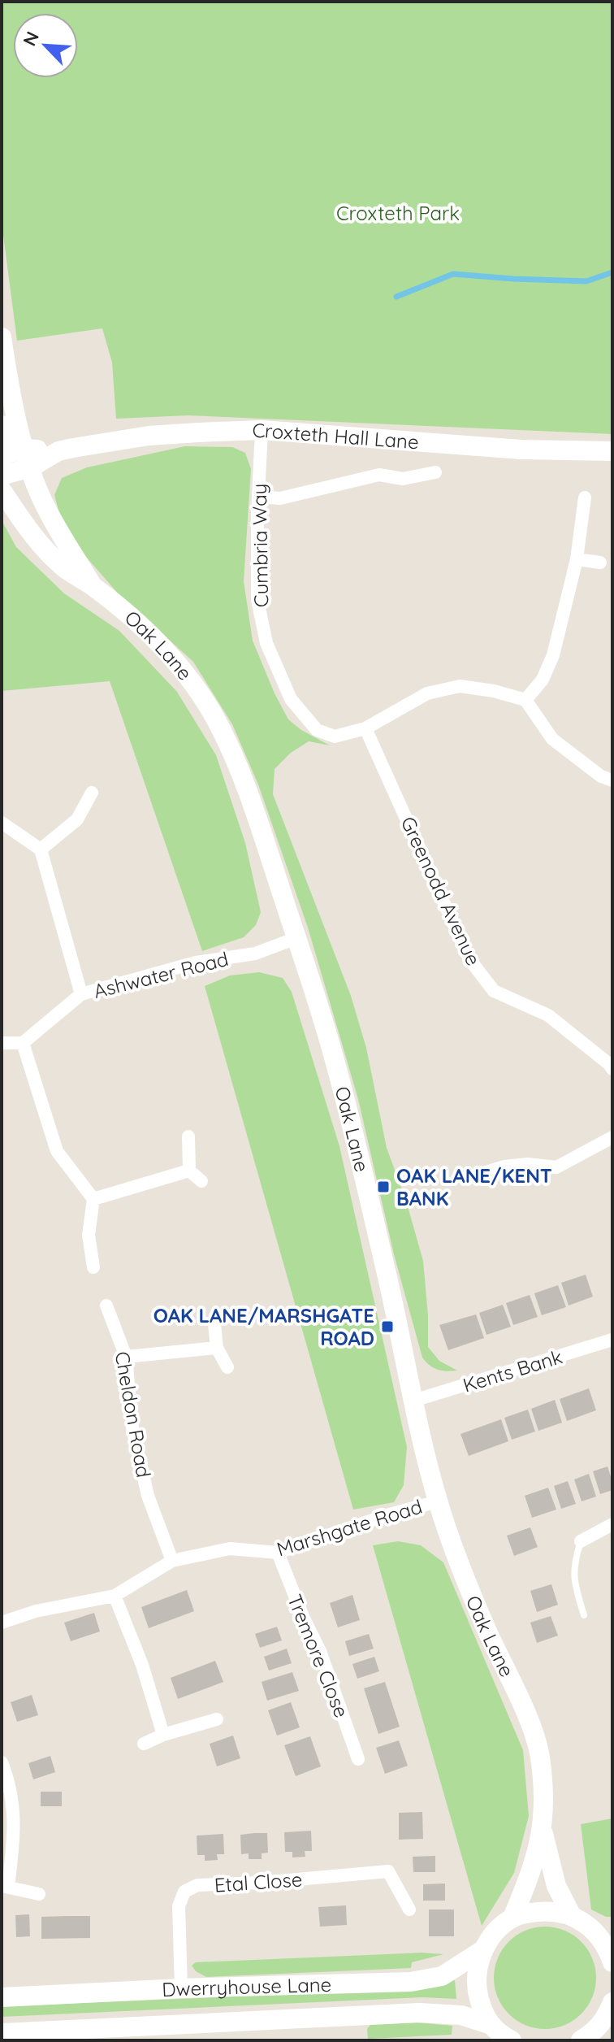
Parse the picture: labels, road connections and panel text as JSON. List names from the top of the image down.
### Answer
{
  "streets": {
    "street": [
      "Croxteth Hall Lane",
      "Cumbria Way",
      "Oak Lane",
      "Greenodd Avenue",
      "Ashwater Road",
      "Kents Bank",
      "Cheldon Road",
      "Marshgate Road",
      "Tremore Close",
      "Etal Close",
      "Dwerryhouse Lane"
    ]
  },
  "crossings": [
    ["Croxteth Hall Lane", "Cumbria Way"],
    ["Croxteth Hall Lane", "Oak Lane"],
    ["Cumbria Way", "Greenodd Avenue"],
    ["Oak Lane", "Ashwater Road"],
    ["Oak Lane", "Kents Bank"],
    ["Oak Lane", "Marshgate Road"],
    ["Cheldon Road", "Marshgate Road"],
    ["Marshgate Road", "Tremore Close"],
    ["Etal Close", "Dwerryhouse Lane"]
  ],
  "parks": ["Croxteth Park"],
  "places": {
    "transit": ["OAK LANE/KENT BANK", "OAK LANE/MARSHGATE ROAD"]
  },
  "north": "top left"
}
